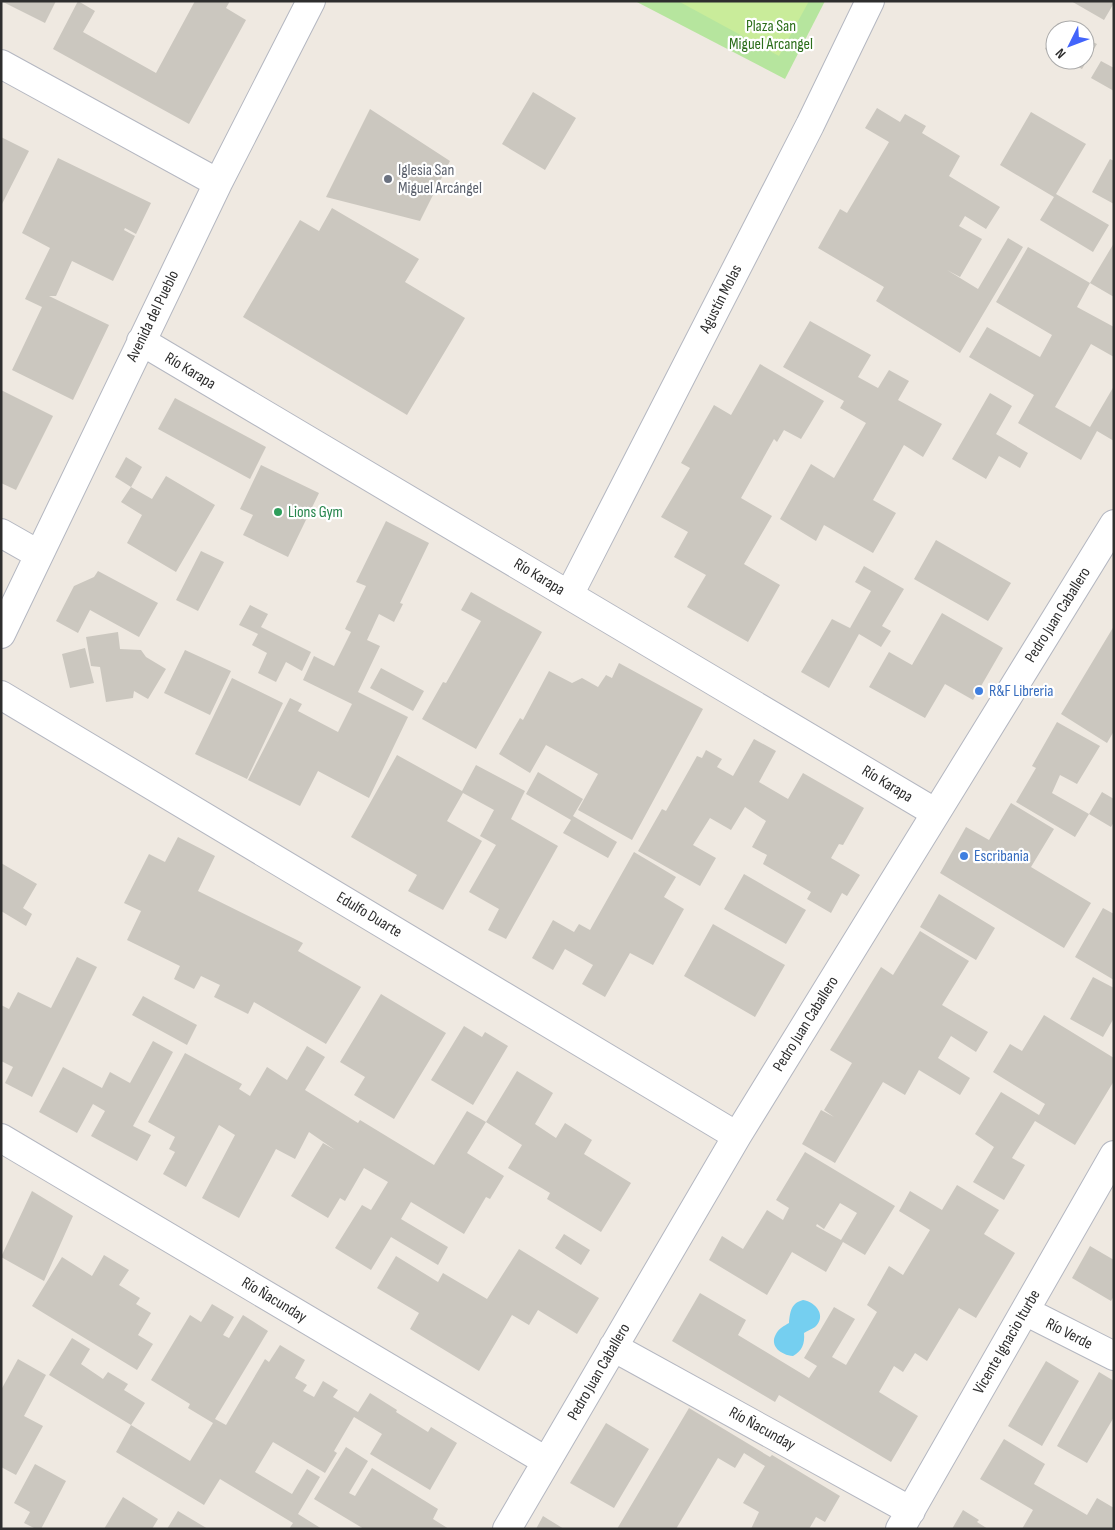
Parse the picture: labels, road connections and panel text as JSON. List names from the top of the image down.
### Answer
{
  "streets": {
    "street": [
      "Agustín Molas",
      "Avenida del Pueblo",
      "Río Karapa",
      "Pedro Juan Caballero",
      "Edulfo Duarte",
      "Río Ñacunday",
      "Río Verde",
      "Vicente Ignacio Iturbe"
    ]
  },
  "crossings": [
    ["Agustín Molas", "Río Karapa"],
    ["Avenida del Pueblo", "Río Karapa"],
    ["Río Karapa", "Pedro Juan Caballero"],
    ["Pedro Juan Caballero", "Edulfo Duarte"],
    ["Pedro Juan Caballero", "Río Ñacunday"],
    ["Río Ñacunday", "Vicente Ignacio Iturbe"],
    ["Río Verde", "Vicente Ignacio Iturbe"]
  ],
  "parks": ["Plaza San Miguel Arcangel"],
  "places": [
    "Iglesia San Miguel Arcángel",
    "Lions Gym",
    "R&F Libreria",
    "Escribania"
  ],
  "north": "bottom left"
}
